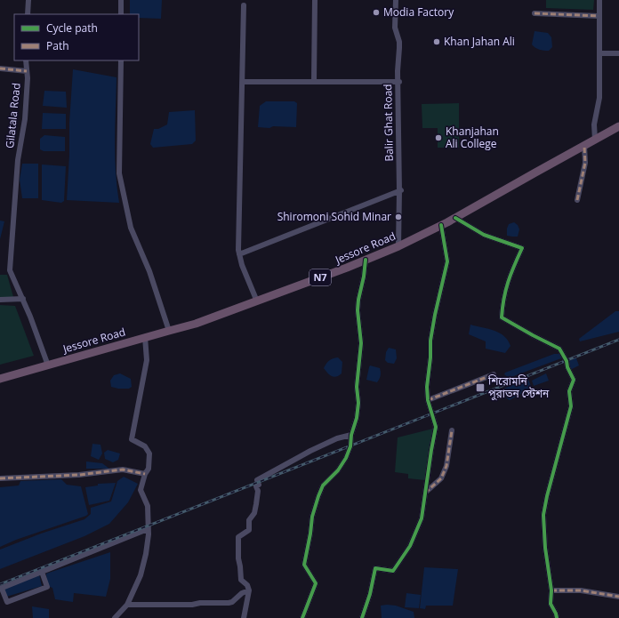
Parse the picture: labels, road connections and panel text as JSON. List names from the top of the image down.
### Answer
{
  "streets": {
    "highway": ["Jessore Road", "N7"],
    "street": ["Gilatala Road", "Balir Ghat Road"]
  },
  "crossings": [
    ["Gilatala Road", "Jessore Road"],
    ["Balir Ghat Road", "Jessore Road"]
  ],
  "places": {
    "other": [
      "Modia Factory",
      "Khan Jahan Ali",
      "Khanjahan Ali College",
      "Shiromoni Sohid Minar"
    ],
    "transit": ["শিরোমনি পুরাতন স্টেশন"]
  },
  "legend": ["Cycle path", "Path"]
}
